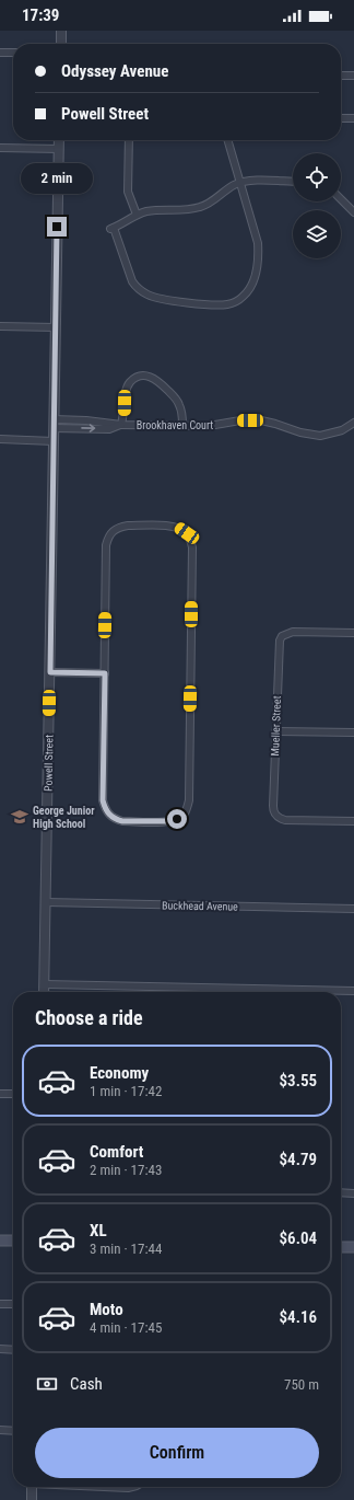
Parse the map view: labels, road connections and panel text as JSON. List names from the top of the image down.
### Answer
{
  "streets": {
    "street": [
      "Brookhaven Court",
      "Mueller Street",
      "Powell Street",
      "Buckhead Avenue"
    ]
  },
  "crossings": [
    ["Brookhaven Court", "Powell Street"],
    ["Powell Street", "Buckhead Avenue"]
  ],
  "places": {
    "school or university": ["George Junior High School"]
  },
  "page": {
    "status": "17:39",
    "banner": ["Odyssey Avenue", "Powell Street"],
    "bubble": "2 min",
    "heading": "Choose a ride",
    "list": [
      {
        "name": "Economy",
        "note": "1 min · 17:42",
        "value": "$3.55"
      },
      {
        "name": "Comfort",
        "note": "2 min · 17:43",
        "value": "$4.79"
      },
      {
        "name": "XL",
        "note": "3 min · 17:44",
        "value": "$6.04"
      },
      {
        "name": "Moto",
        "note": "4 min · 17:45",
        "value": "$4.16"
      }
    ],
    "pay": ["Cash", "750 m"],
    "buttons": "Confirm"
  }
}
